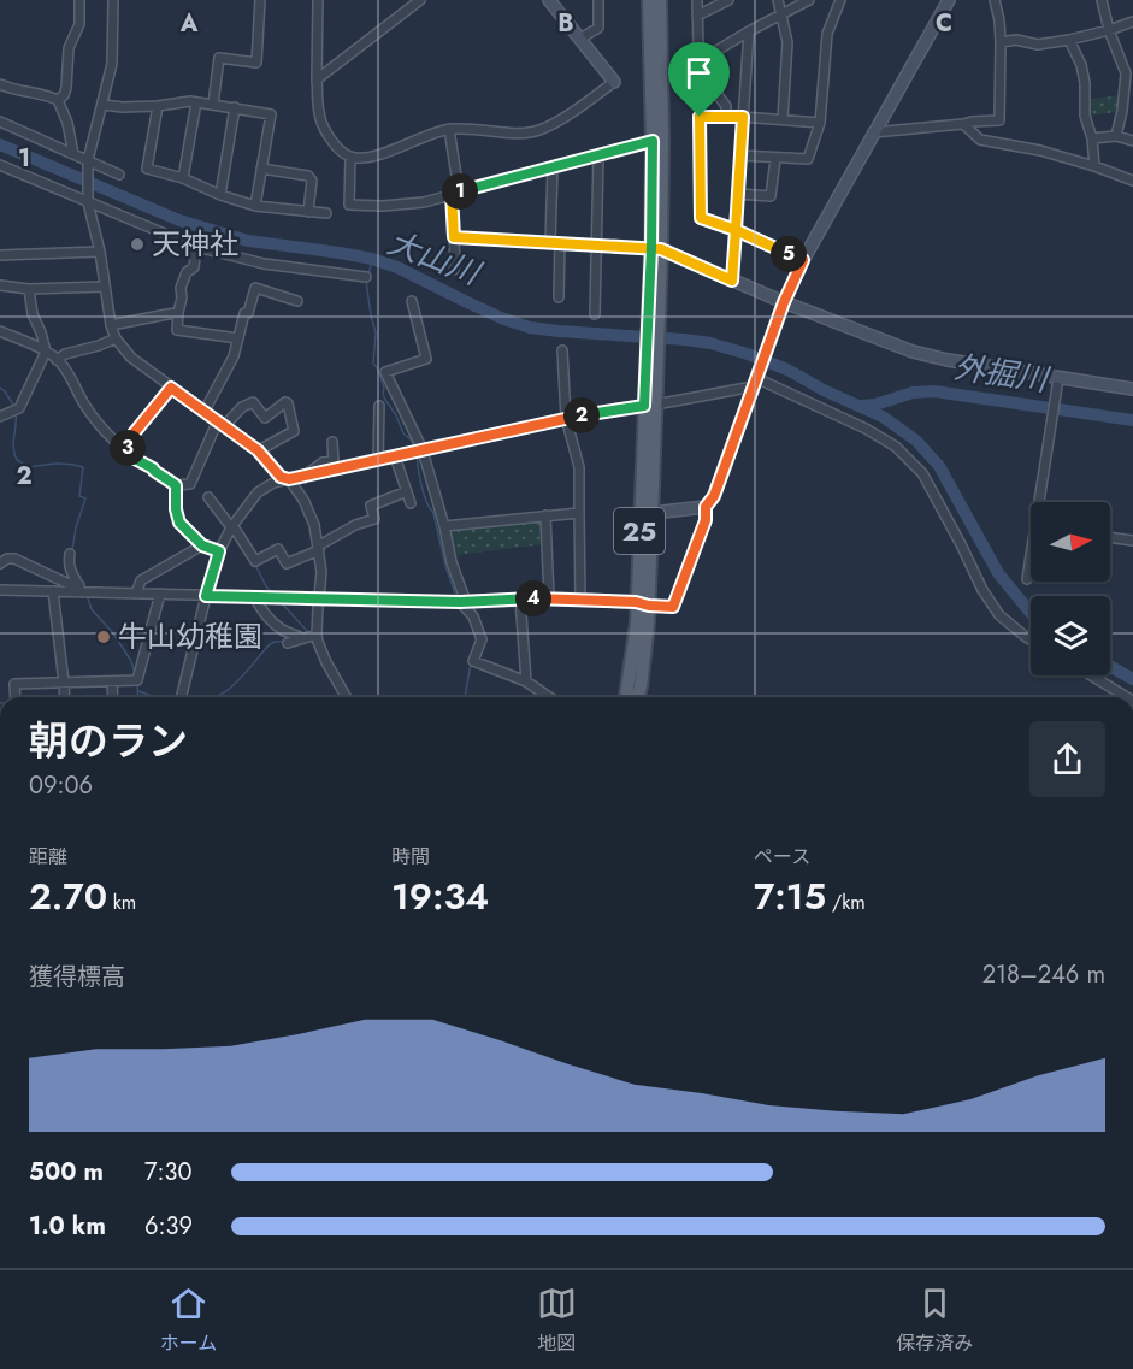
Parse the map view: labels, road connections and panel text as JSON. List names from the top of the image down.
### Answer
{
  "streets": {
    "main road": ["25"]
  },
  "water": ["大山川", "外掘川"],
  "places": ["天神社", "牛山幼稚園"],
  "north": "right",
  "page": {
    "pins": [
      "1",
      "5",
      "2",
      "3",
      "4"
    ],
    "heading": ["朝のラン", "09:06"],
    "stats": [
      ["距離", "2.70 km"],
      ["時間", "19:34"],
      ["ペース", "7:15 /km"]
    ],
    "chart": ["獲得標高", "218–246 m"],
    "list": [
      {
        "name": "500 m",
        "note": "7:30"
      },
      {
        "name": "1.0 km",
        "note": "6:39"
      }
    ],
    "tabs": ["ホーム", "地図", "保存済み"]
  },
  "grid": {
    "columns": ["A", "B", "C"],
    "rows": ["1", "2"]
  }
}
